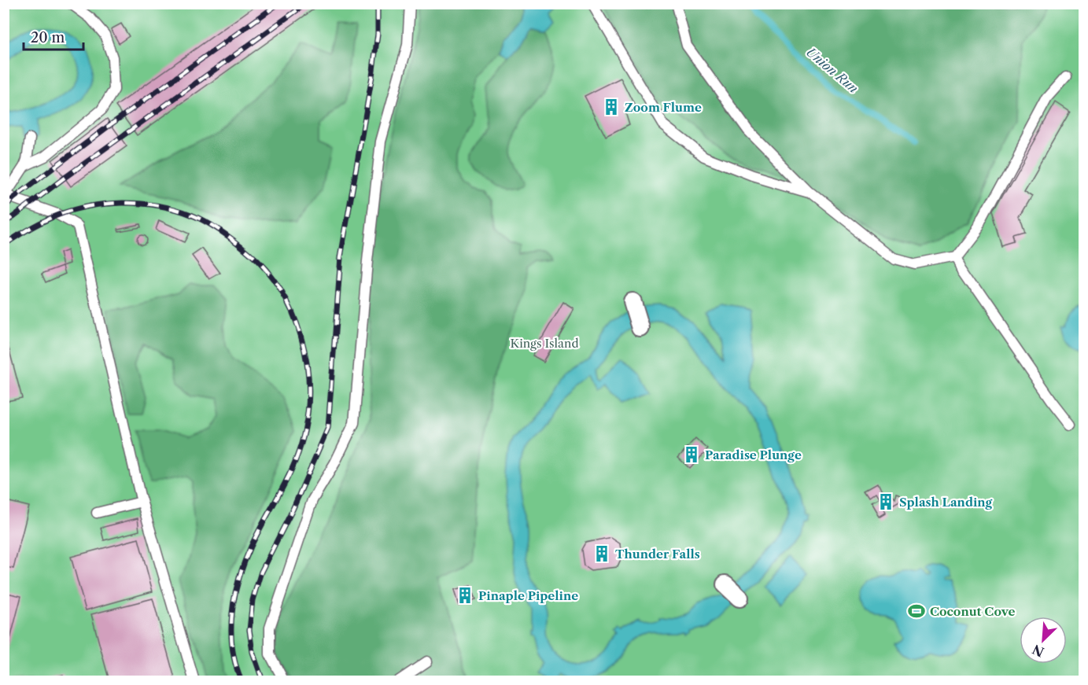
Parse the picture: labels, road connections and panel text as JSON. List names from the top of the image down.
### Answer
{
  "water": ["Union Run"],
  "parks": ["Kings Island"],
  "places": {
    "building": [
      "Zoom Flume",
      "Paradise Plunge",
      "Splash Landing",
      "Thunder Falls",
      "Pinaple Pipeline"
    ],
    "sports": ["Coconut Cove"]
  },
  "scale_bar": "20 m",
  "north": "bottom left"
}
